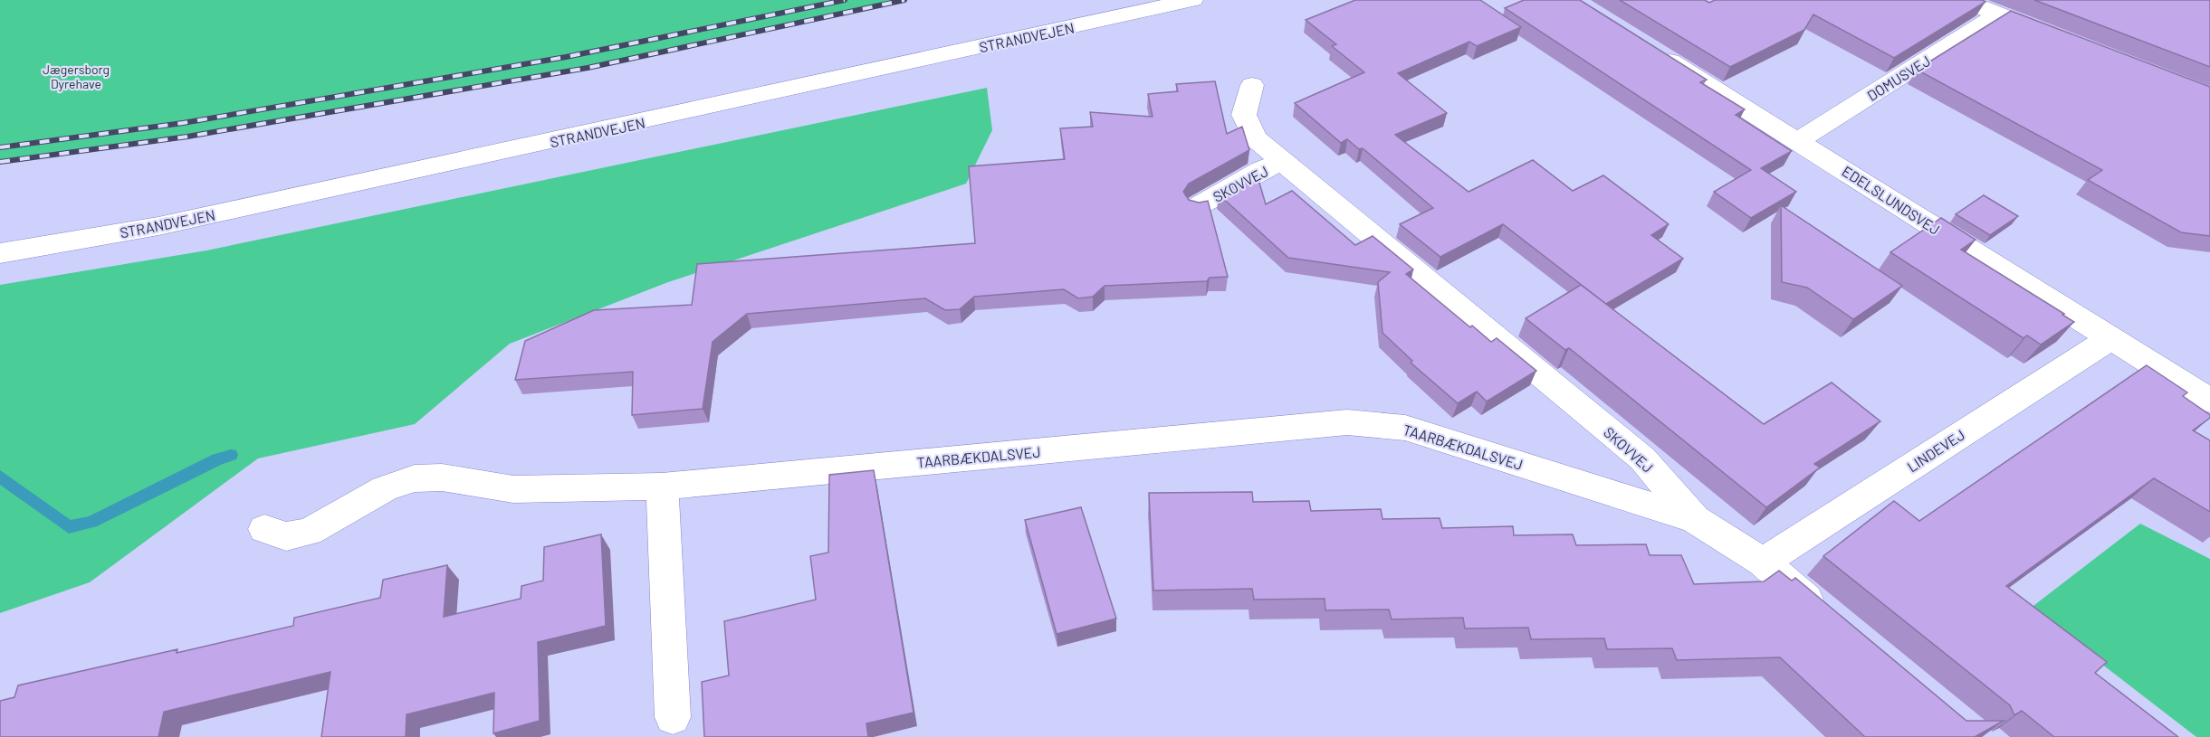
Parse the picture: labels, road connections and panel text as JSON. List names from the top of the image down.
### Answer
{
  "streets": {
    "street": [
      "STRANDVEJEN",
      "DOMUSVEJ",
      "SKOVVEJ",
      "EDELSLUNDSVEJ",
      "TAARBÆKDALSVEJ",
      "LINDEVEJ"
    ]
  },
  "crossings": [
    ["DOMUSVEJ", "EDELSLUNDSVEJ"],
    ["SKOVVEJ", "TAARBÆKDALSVEJ"],
    ["SKOVVEJ", "LINDEVEJ"],
    ["EDELSLUNDSVEJ", "LINDEVEJ"]
  ],
  "parks": ["Jægersborg Dyrehave"]
}
